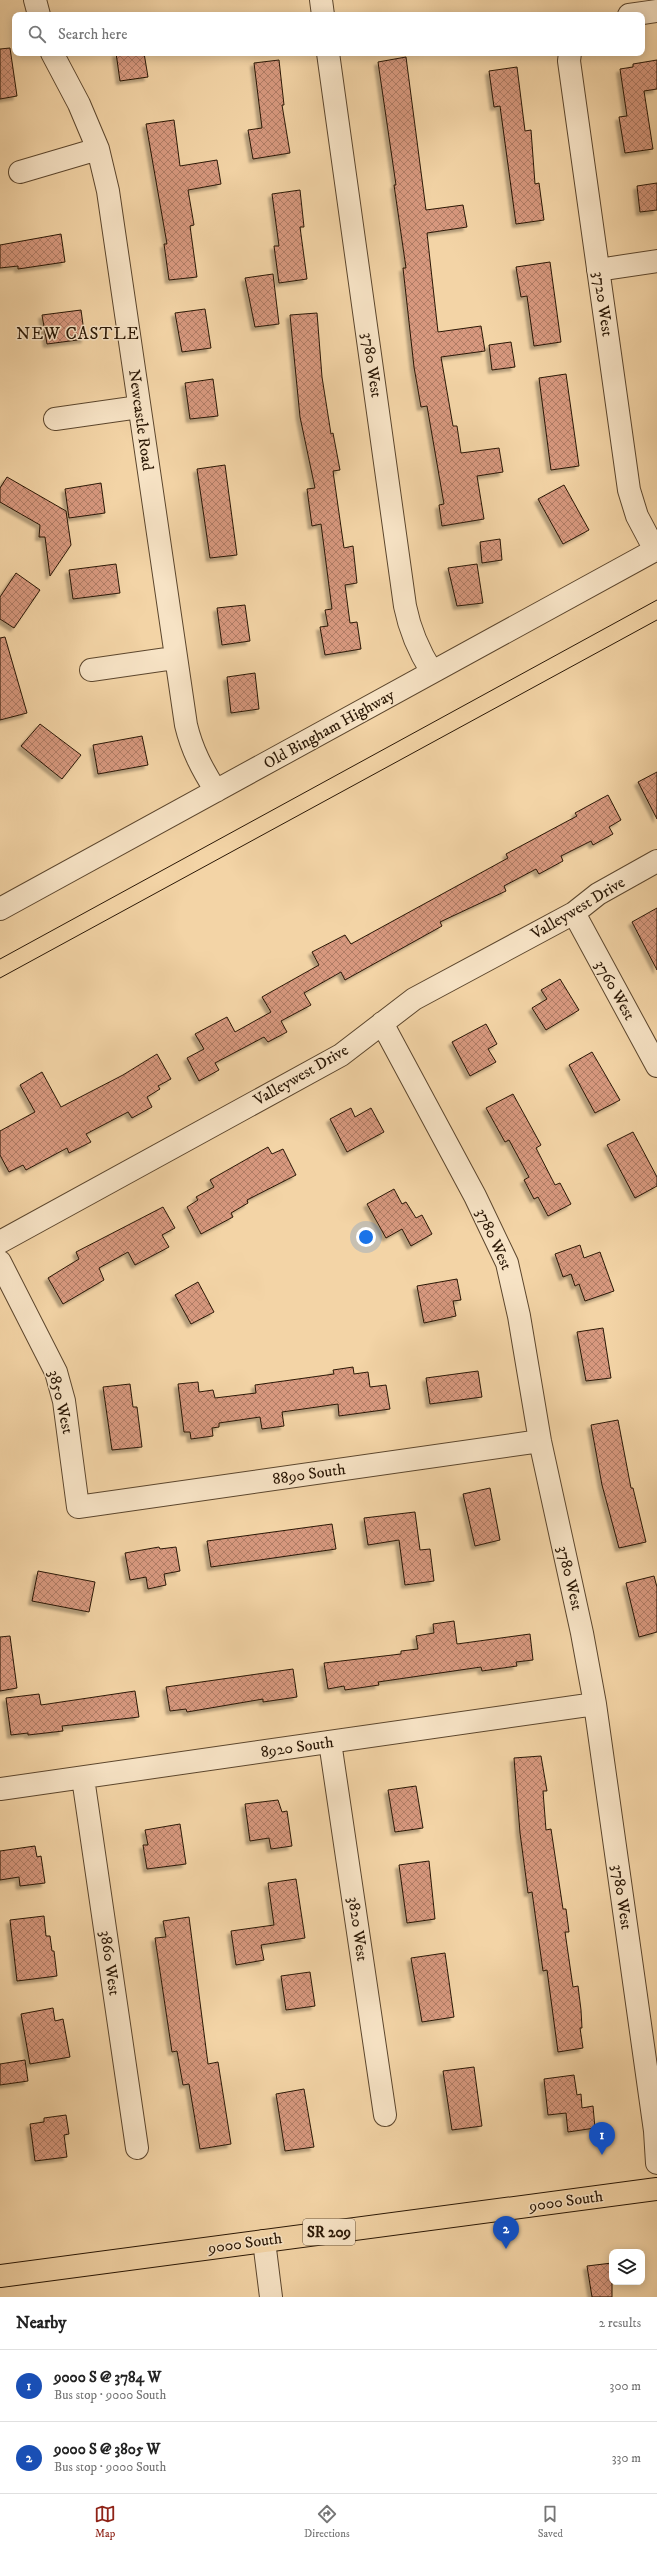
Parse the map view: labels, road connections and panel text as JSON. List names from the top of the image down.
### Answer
{
  "streets": {
    "main road": ["9000 South", "SR 209"],
    "street": [
      "3720 West",
      "3780 West",
      "Newcastle Road",
      "Old Bingham Highway",
      "Valleywest Drive",
      "3760 West",
      "3850 West",
      "8890 South",
      "8920 South",
      "3820 West",
      "3860 West"
    ]
  },
  "crossings": [
    ["3720 West", "Old Bingham Highway"],
    ["3780 West", "Old Bingham Highway"],
    ["3780 West", "Valleywest Drive"],
    ["3780 West", "8890 South"],
    ["3780 West", "8920 South"],
    ["Newcastle Road", "Old Bingham Highway"],
    ["Valleywest Drive", "3760 West"],
    ["3850 West", "8890 South"],
    ["8920 South", "3820 West"],
    ["8920 South", "3860 West"]
  ],
  "districts": ["NEW CASTLE"],
  "page": {
    "search": "Search here",
    "pins": ["1", "2"],
    "heading": ["Nearby", "2 results"],
    "list": [
      {
        "mark": "1",
        "name": "9000 S @ 3784 W",
        "note": "Bus stop · 9000 South",
        "value": "300 m"
      },
      {
        "mark": "2",
        "name": "9000 S @ 3805 W",
        "note": "Bus stop · 9000 South",
        "value": "330 m"
      }
    ],
    "nav": ["Map", "Directions", "Saved"]
  }
}
